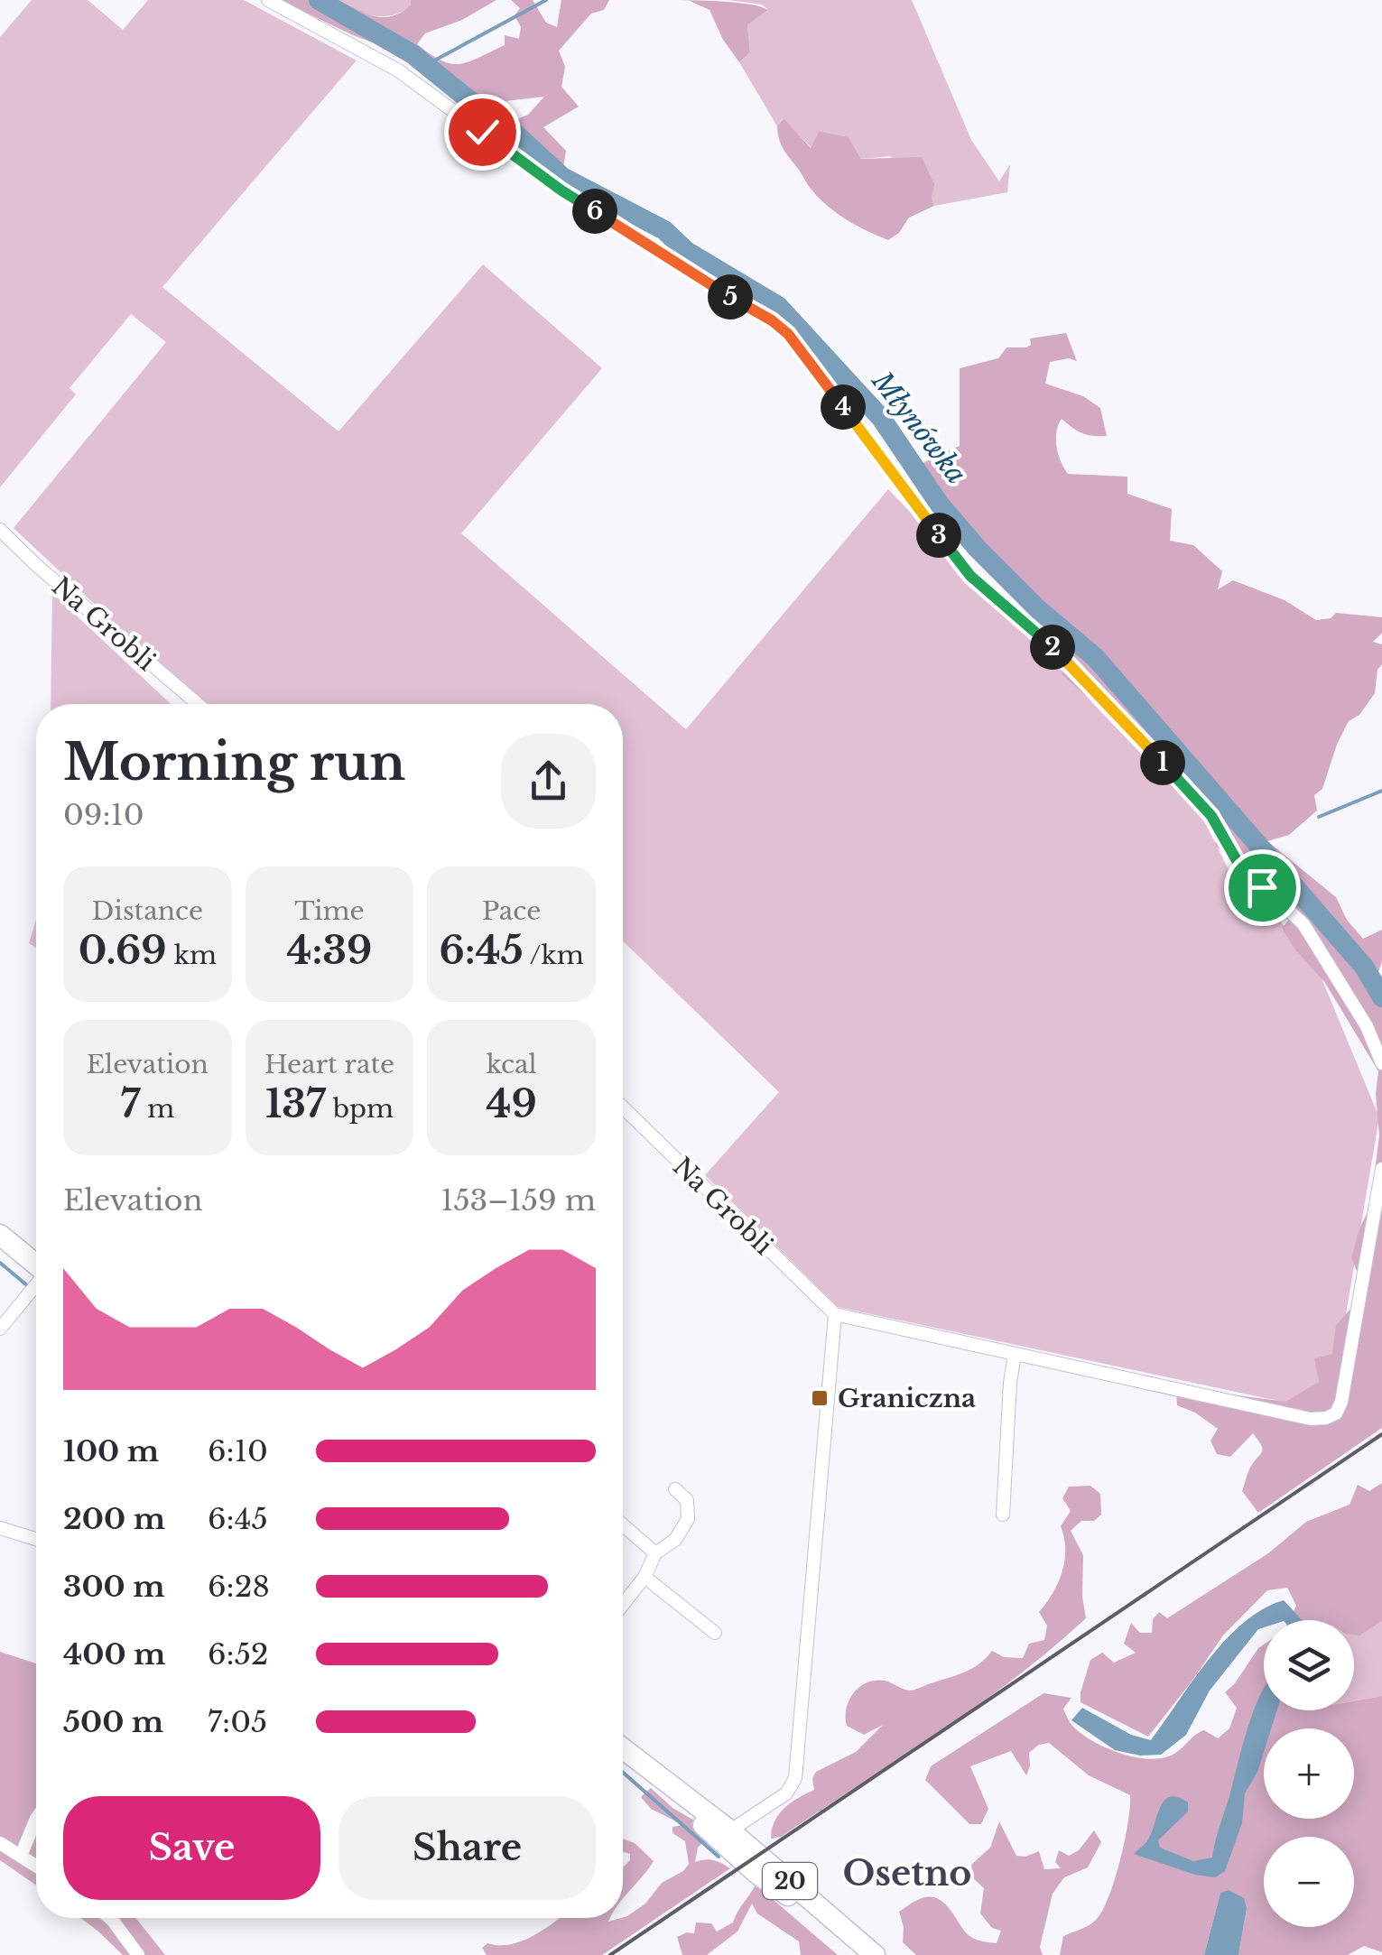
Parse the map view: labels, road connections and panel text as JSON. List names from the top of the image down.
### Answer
{
  "streets": {
    "main road": ["20"],
    "street": ["Na Grobli"]
  },
  "districts": ["Osetno"],
  "water": ["Młynówka"],
  "places": {
    "transit": ["Graniczna"]
  },
  "page": {
    "pins": [
      "6",
      "5",
      "4",
      "3",
      "2",
      "1"
    ],
    "heading": ["Morning run", "09:10"],
    "stats": [
      ["Distance", "0.69 km"],
      ["Time", "4:39"],
      ["Pace", "6:45 /km"],
      ["Elevation", "7 m"],
      ["Heart rate", "137 bpm"],
      ["kcal", "49"]
    ],
    "chart": ["Elevation", "153–159 m"],
    "list": [
      {
        "name": "100 m",
        "note": "6:10"
      },
      {
        "name": "200 m",
        "note": "6:45"
      },
      {
        "name": "300 m",
        "note": "6:28"
      },
      {
        "name": "400 m",
        "note": "6:52"
      },
      {
        "name": "500 m",
        "note": "7:05"
      }
    ],
    "map_buttons": ["+", "−"],
    "buttons": ["Save", "Share"]
  }
}
